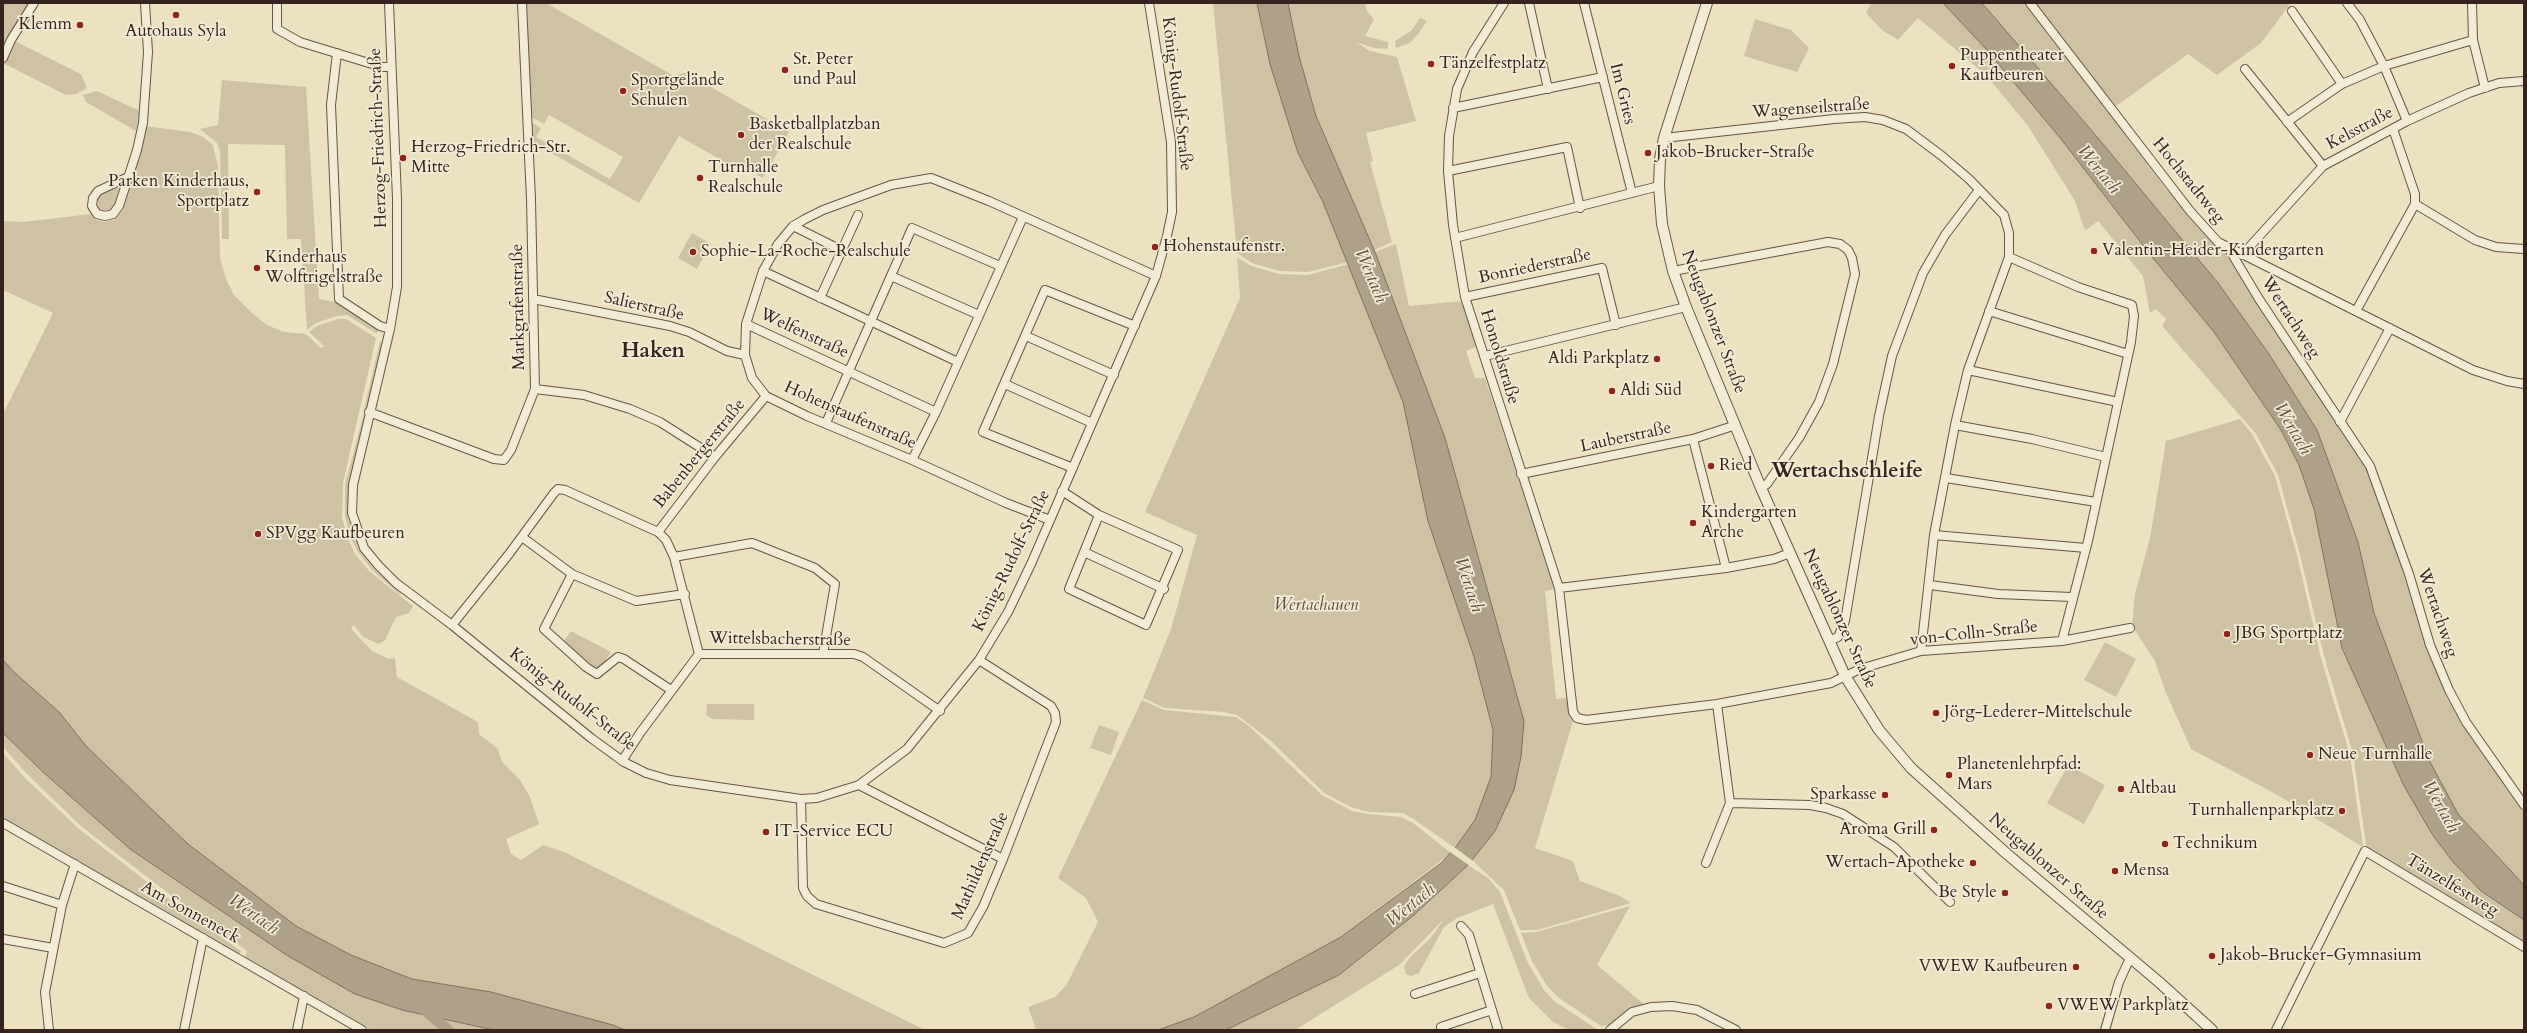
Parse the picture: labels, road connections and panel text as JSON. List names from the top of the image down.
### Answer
{
  "streets": {
    "street": [
      "König-Rudolf-Straße",
      "Im Gries",
      "Wagenseilstraße",
      "Kelsstraße",
      "Herzog-Friedrich-Straße",
      "Hochstadtweg",
      "Bonriederstraße",
      "Markgrafenstraße",
      "Salierstraße",
      "Wertachweg",
      "Neugablonzer Straße",
      "Welfenstraße",
      "Honoldstraße",
      "Hohenstaufenstraße",
      "Lauberstraße",
      "Babenbergerstraße",
      "von-Colln-Straße",
      "Wittelsbacherstraße",
      "Mathildenstraße",
      "Tänzelfestweg",
      "Am Sonneneck"
    ]
  },
  "crossings": [
    ["König-Rudolf-Straße", "Herzog-Friedrich-Straße"],
    ["König-Rudolf-Straße", "Markgrafenstraße"],
    ["König-Rudolf-Straße", "Hohenstaufenstraße"],
    ["König-Rudolf-Straße", "Wittelsbacherstraße"],
    ["König-Rudolf-Straße", "Mathildenstraße"],
    ["Wagenseilstraße", "Neugablonzer Straße"],
    ["Wagenseilstraße", "von-Colln-Straße"],
    ["Kelsstraße", "Hochstadtweg"],
    ["Herzog-Friedrich-Straße", "Markgrafenstraße"],
    ["Hochstadtweg", "Wertachweg"],
    ["Bonriederstraße", "Honoldstraße"],
    ["Markgrafenstraße", "Salierstraße"],
    ["Salierstraße", "Hohenstaufenstraße"],
    ["Neugablonzer Straße", "Lauberstraße"],
    ["Neugablonzer Straße", "von-Colln-Straße"],
    ["Welfenstraße", "Hohenstaufenstraße"],
    ["Honoldstraße", "Lauberstraße"],
    ["Honoldstraße", "von-Colln-Straße"],
    ["Hohenstaufenstraße", "Babenbergerstraße"]
  ],
  "districts": ["Haken", "Wertachschleife"],
  "water": ["Wertach"],
  "parks": ["Wertachauen"],
  "places": [
    "Autohaus Syla",
    "Klemm",
    "Tänzelfestplatz",
    "Puppentheater Kaufbeuren",
    "St. Peter und Paul",
    "Sportgelände Schulen",
    "Basketballplatzban der Realschule",
    "Jakob-Brucker-Straße",
    "Herzog-Friedrich-Str. Mitte",
    "Turnhalle Realschule",
    "Parken Kinderhaus, Sportplatz",
    "Hohenstaufenstr.",
    "Valentin-Heider-Kindergarten",
    "Sophie-La-Roche-Realschule",
    "Kinderhaus Wolftrigelstraße",
    "Aldi Parkplatz",
    "Aldi Süd",
    "Ried",
    "Kindergarten Arche",
    "SPVgg Kaufbeuren",
    "JBG Sportplatz",
    "Jörg-Lederer-Mittelschule",
    "Neue Turnhalle",
    "Planetenlehrpfad: Mars",
    "Altbau",
    "Sparkasse",
    "Turnhallenparkplatz",
    "Aroma Grill",
    "IT-Service ECU",
    "Technikum",
    "Wertach-Apotheke",
    "Mensa",
    "Be Style",
    "Jakob-Brucker-Gymnasium",
    "VWEW Kaufbeuren",
    "VWEW Parkplatz"
  ]
}
